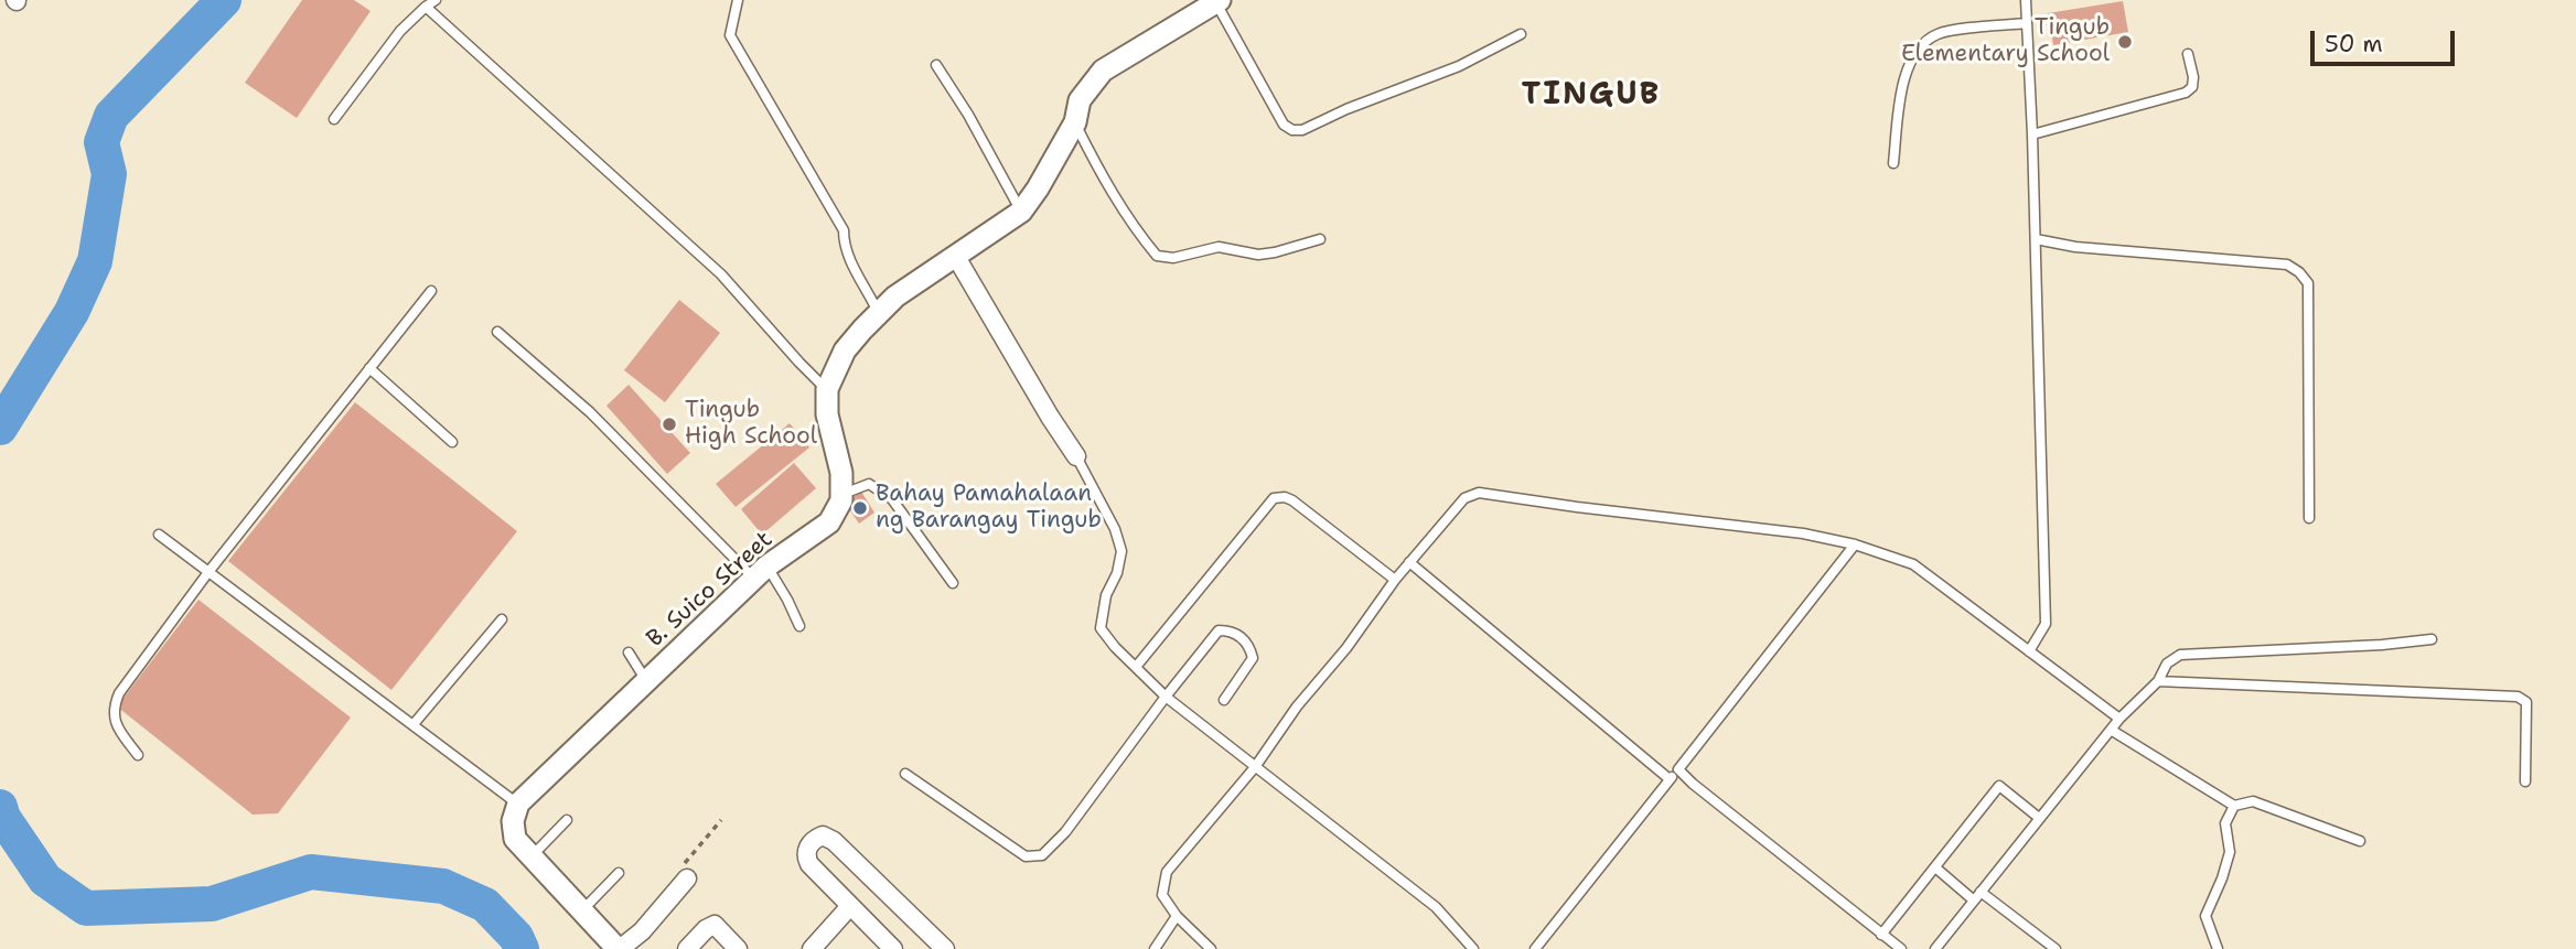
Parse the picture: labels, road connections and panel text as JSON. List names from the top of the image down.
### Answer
{
  "streets": {
    "street": ["B. Suico Street"]
  },
  "districts": ["TINGUB"],
  "places": ["Tingub Elementary School", "Tingub High School", "Bahay Pamahalaan ng Barangay Tingub"],
  "scale_bar": "50 m"
}
